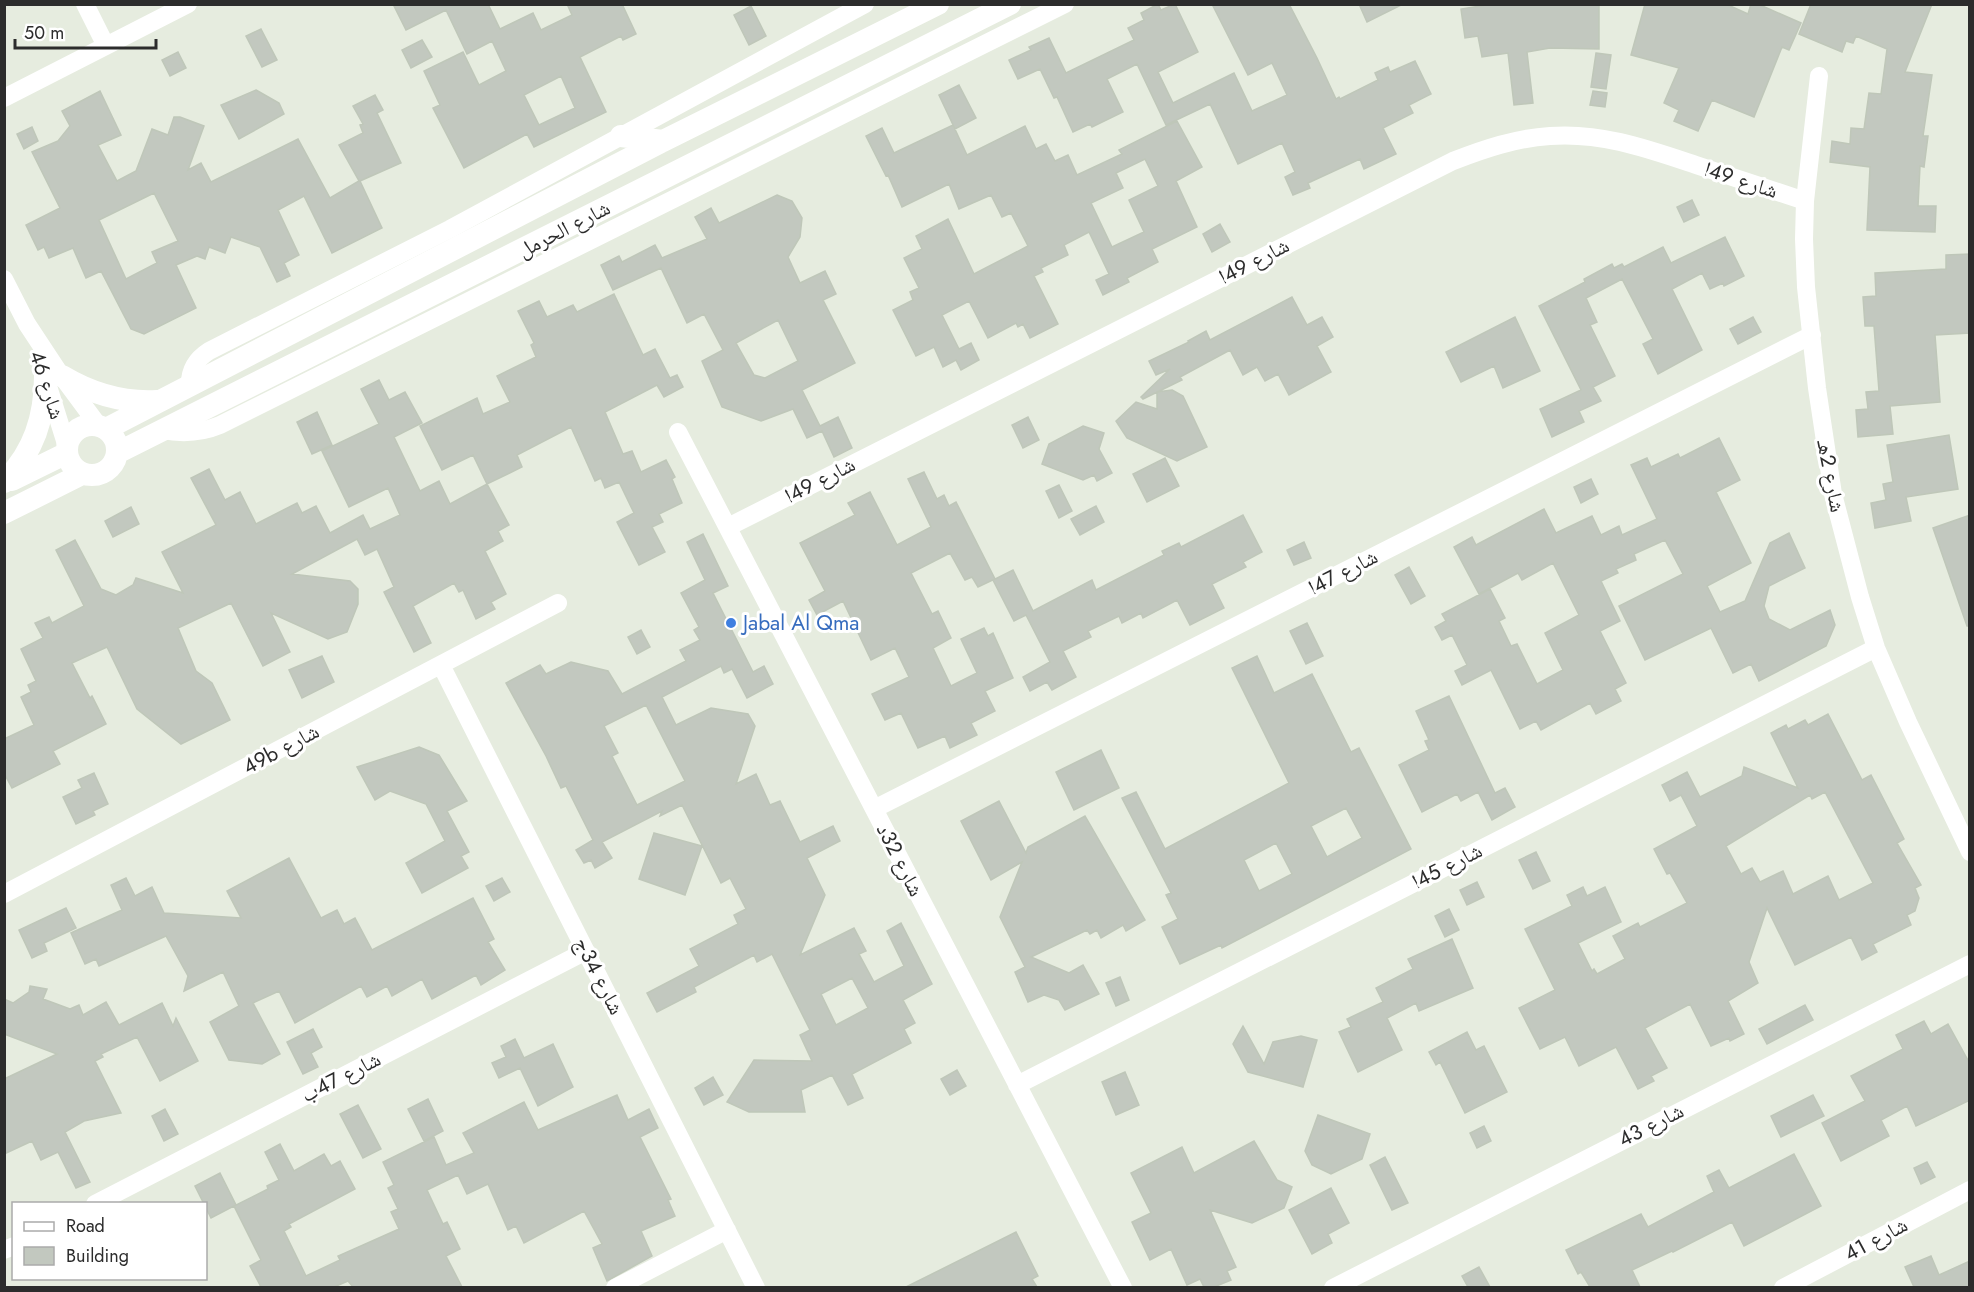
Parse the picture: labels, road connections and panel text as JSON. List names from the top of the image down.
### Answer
{
  "streets": {
    "street": [
      "شارع 49ا",
      "شارع الحرمل",
      "شارع 46",
      "شارع 2هـ",
      "شارع 47ا",
      "49b شارع",
      "شارع 32د",
      "شارع 45ا",
      "شارع 34ج",
      "شارع 47ب",
      "شارع 43",
      "شارع 41"
    ]
  },
  "crossings": [
    ["شارع 49ا", "شارع 2هـ"],
    ["شارع 49ا", "شارع 32د"],
    ["شارع الحرمل", "شارع 46"],
    ["شارع 2هـ", "شارع 47ا"],
    ["شارع 2هـ", "شارع 45ا"],
    ["شارع 47ا", "شارع 32د"],
    ["49b شارع", "شارع 34ج"],
    ["شارع 32د", "شارع 45ا"],
    ["شارع 34ج", "شارع 47ب"]
  ],
  "places": ["Jabal Al Qma"],
  "legend": ["Road", "Building"],
  "scale_bar": "50 m"
}
